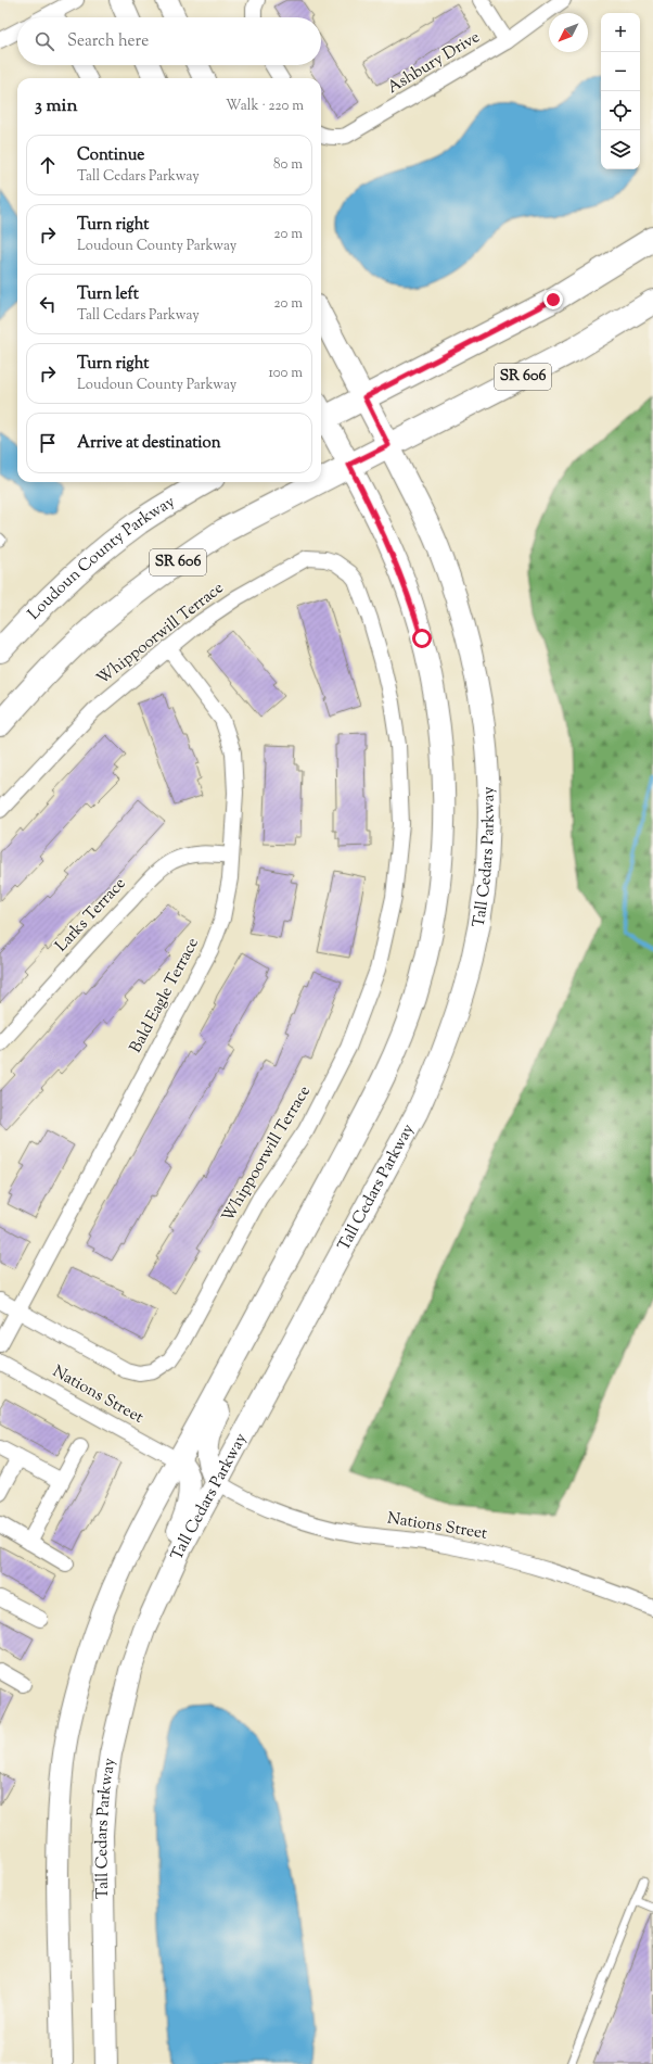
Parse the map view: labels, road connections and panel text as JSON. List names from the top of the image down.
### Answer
{
  "streets": {
    "main road": ["SR 606", "Loudoun County Parkway", "Tall Cedars Parkway"],
    "street": [
      "Ashbury Drive",
      "Whippoorwill Terrace",
      "Larks Terrace",
      "Bald Eagle Terrace",
      "Nations Street"
    ]
  },
  "crossings": [
    ["SR 606", "Tall Cedars Parkway"],
    ["Whippoorwill Terrace", "Bald Eagle Terrace"],
    ["Tall Cedars Parkway", "Nations Street"],
    ["Larks Terrace", "Bald Eagle Terrace"]
  ],
  "north": "bottom left",
  "page": {
    "map_buttons": ["+", "−"],
    "search": "Search here",
    "heading": ["3 min", "Walk · 220 m"],
    "list": [
      ["Continue", "Tall Cedars Parkway", "80 m"],
      ["Turn right", "Loudoun County Parkway", "20 m"],
      ["Turn left", "Tall Cedars Parkway", "20 m"],
      ["Turn right", "Loudoun County Parkway", "100 m"],
      "Arrive at destination"
    ]
  }
}
